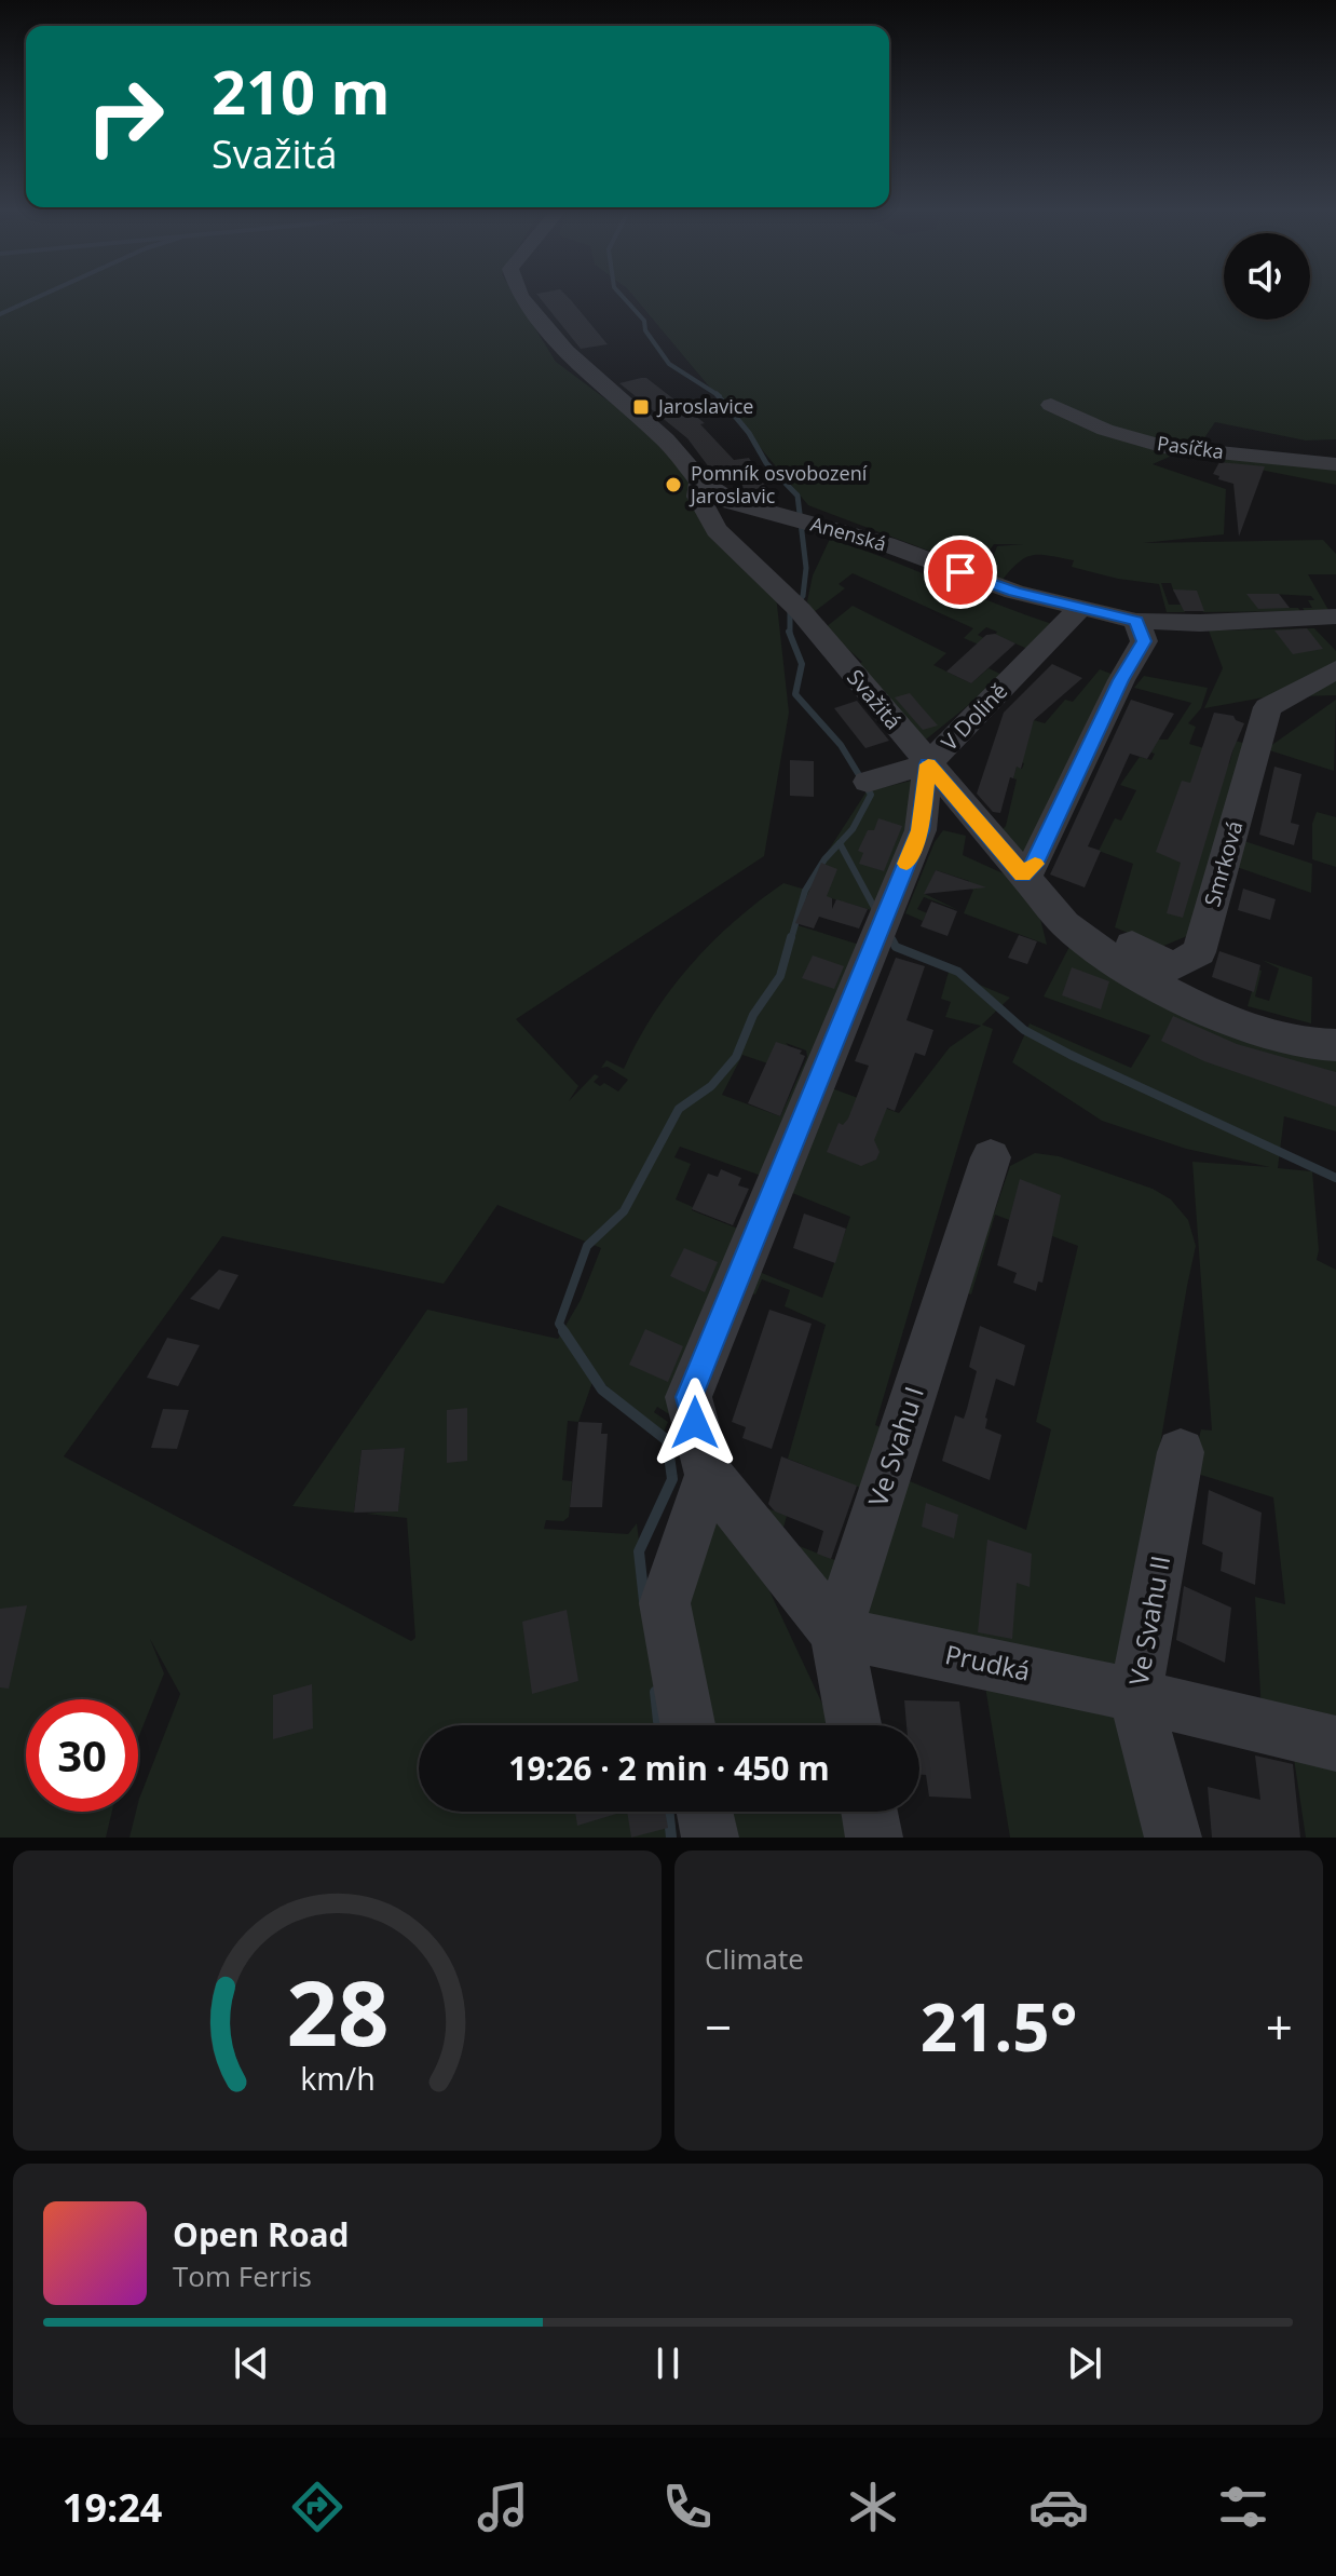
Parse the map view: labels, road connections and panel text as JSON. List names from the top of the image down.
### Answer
{
  "streets": {
    "street": [
      "Pasíčka",
      "Anenská",
      "Svažitá",
      "V Dolině",
      "Smrková",
      "Ve Svahu I",
      "Ve Svahu II",
      "Prudká"
    ]
  },
  "crossings": [
    ["Anenská", "Svažitá"],
    ["Anenská", "V Dolině"],
    ["Svažitá", "V Dolině"],
    ["Svažitá", "Smrková"],
    ["Ve Svahu I", "Prudká"],
    ["Ve Svahu II", "Prudká"]
  ],
  "places": {
    "transit": ["Jaroslavice"],
    "other": ["Pomník osvobození Jaroslavic"]
  },
  "page": {
    "turn": ["210 m", "Svažitá"],
    "limit": "30",
    "trip": "19:26 · 2 min · 450 m",
    "tile": "Climate",
    "heat": ["−", "21.5°", "+"],
    "song": ["Open Road", "Tom Ferris"],
    "tabs": "19:24",
    "gauge": ["28", "km/h"]
  }
}
